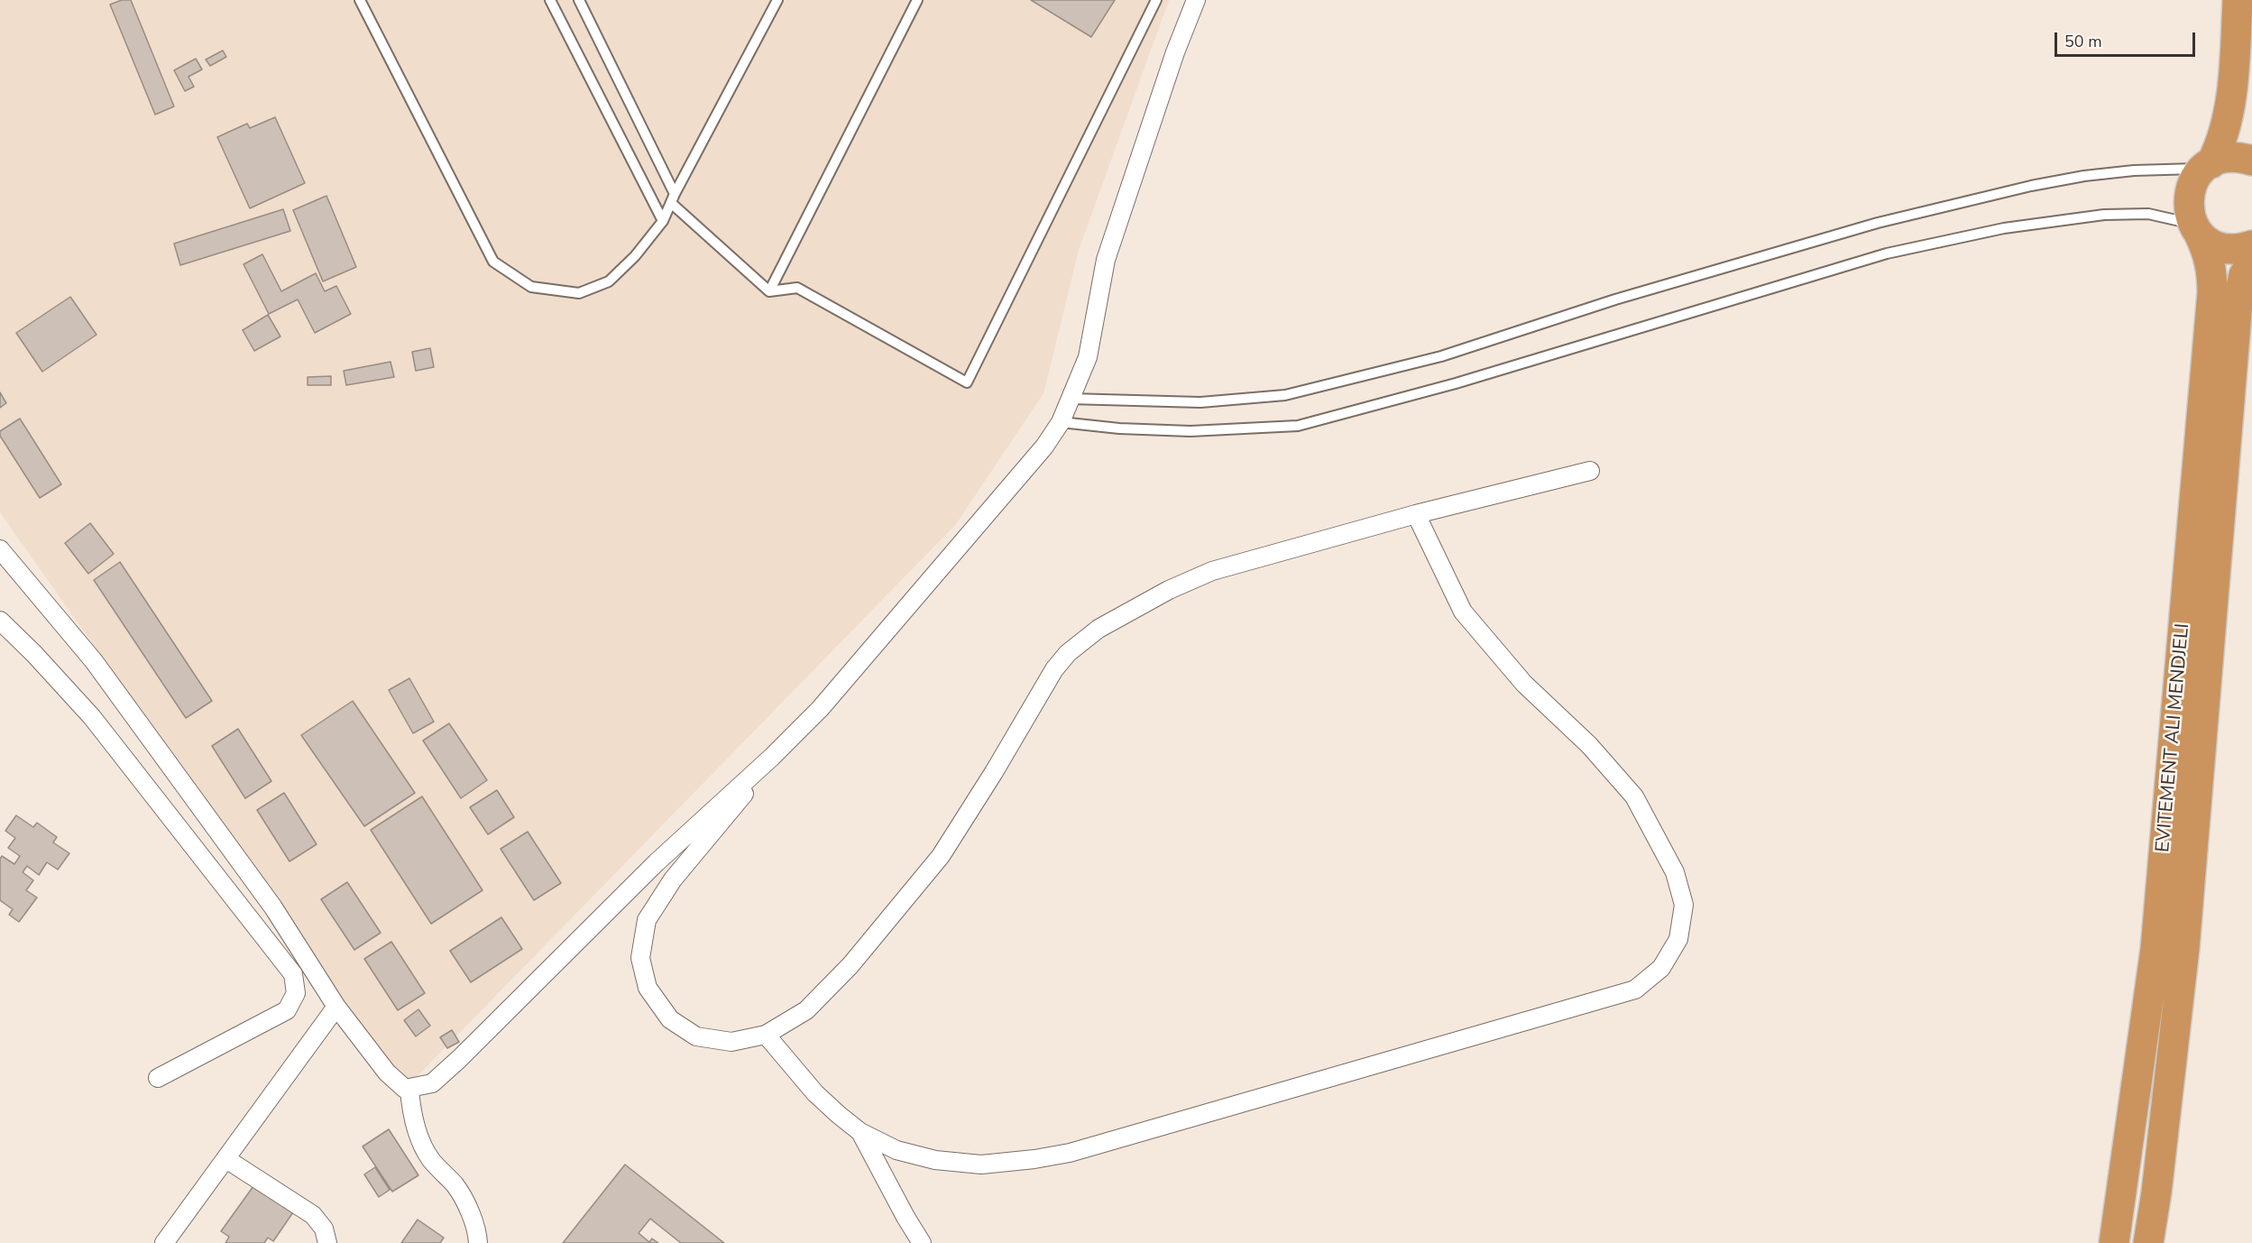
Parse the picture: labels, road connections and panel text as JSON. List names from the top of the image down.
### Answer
{
  "streets": {
    "highway": ["EVITEMENT ALI MENDJELI"]
  },
  "scale_bar": "50 m"
}
